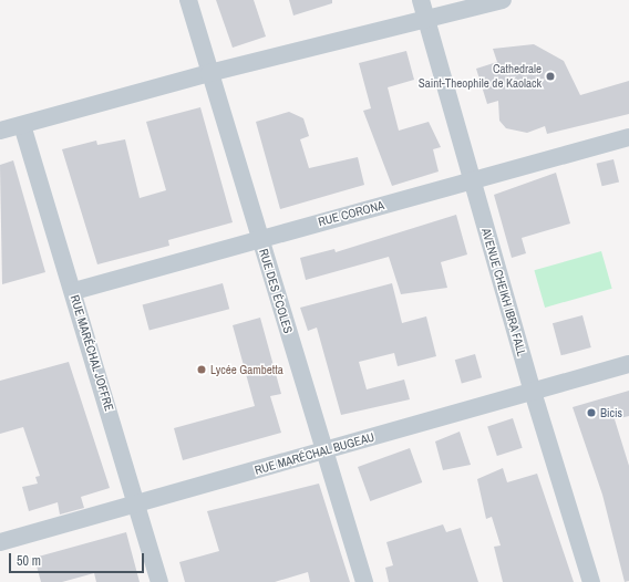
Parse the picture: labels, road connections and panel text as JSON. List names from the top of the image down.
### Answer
{
  "streets": {
    "street": [
      "RUE CORONA",
      "RUE DES ÉCOLES",
      "AVENUE CHEIKH IBRA FALL",
      "RUE MARÉCHAL JOFFRE",
      "RUE MARÉCHAL BUGEAU"
    ]
  },
  "crossings": [
    ["RUE CORONA", "RUE DES ÉCOLES"],
    ["RUE CORONA", "AVENUE CHEIKH IBRA FALL"],
    ["RUE CORONA", "RUE MARÉCHAL JOFFRE"],
    ["RUE DES ÉCOLES", "RUE MARÉCHAL BUGEAU"],
    ["AVENUE CHEIKH IBRA FALL", "RUE MARÉCHAL BUGEAU"],
    ["RUE MARÉCHAL JOFFRE", "RUE MARÉCHAL BUGEAU"]
  ],
  "places": ["Cathedrale Saint-Theophile de Kaolack", "Lycée Gambetta", "Bicis"],
  "scale_bar": "50 m"
}
